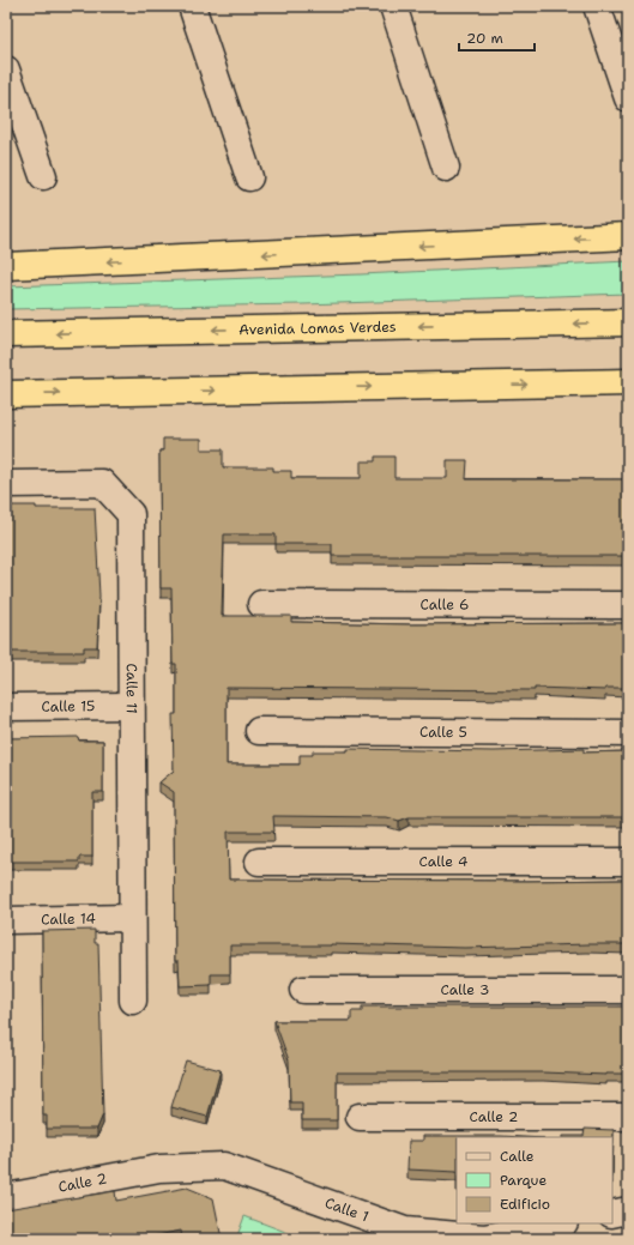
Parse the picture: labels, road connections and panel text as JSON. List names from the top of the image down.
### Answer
{
  "streets": {
    "highway": ["Avenida Lomas Verdes"],
    "street": [
      "Calle 6",
      "Calle 11",
      "Calle 15",
      "Calle 5",
      "Calle 4",
      "Calle 14",
      "Calle 3",
      "Calle 2",
      "Calle 1"
    ]
  },
  "crossings": [
    ["Calle 11", "Calle 15"],
    ["Calle 11", "Calle 14"],
    ["Calle 2", "Calle 1"]
  ],
  "legend": ["Calle", "Parque", "Edificio"],
  "scale_bar": "20 m"
}
